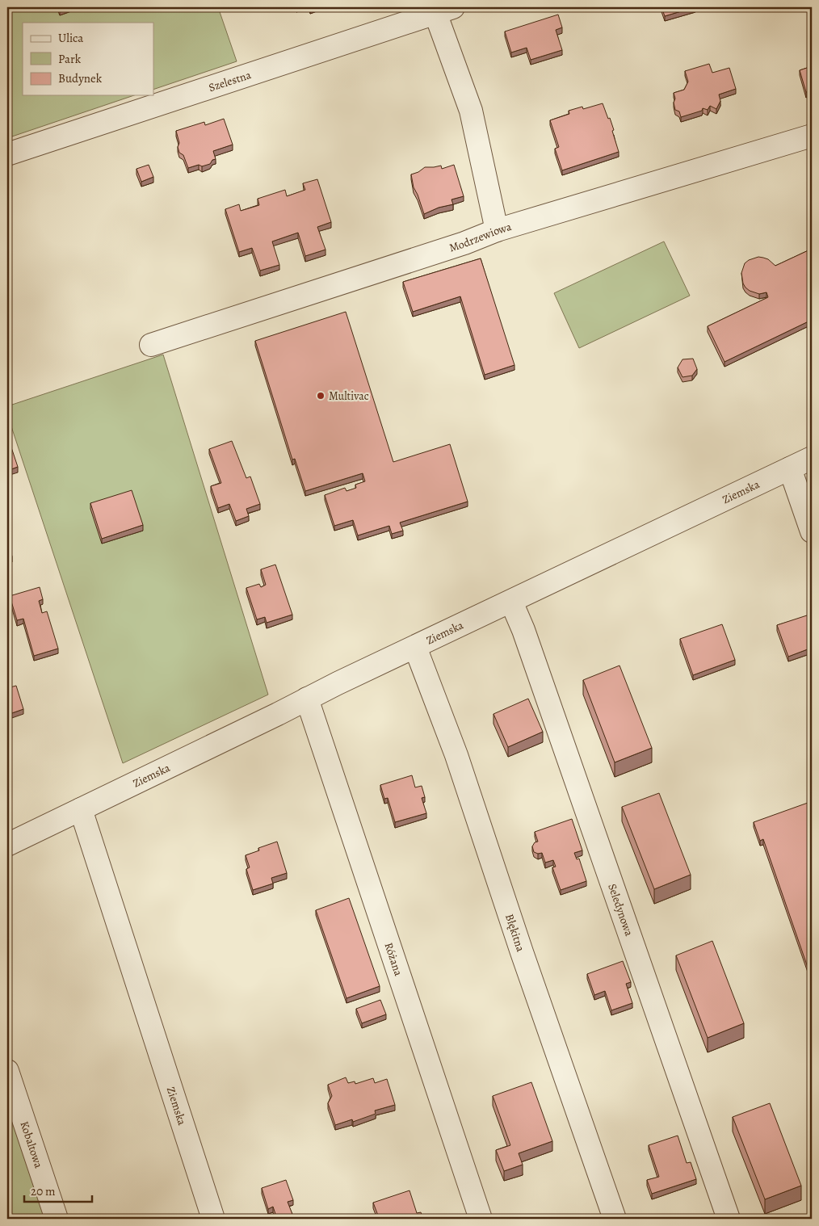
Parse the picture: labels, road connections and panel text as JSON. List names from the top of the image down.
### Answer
{
  "streets": {
    "street": [
      "Szelestna",
      "Modrzewiowa",
      "Ziemska",
      "Seledynowa",
      "Błękitna",
      "Różana",
      "Kobaltowa"
    ]
  },
  "crossings": [
    ["Ziemska", "Seledynowa"],
    ["Ziemska", "Błękitna"],
    ["Ziemska", "Różana"]
  ],
  "places": ["Multivac"],
  "legend": ["Ulica", "Park", "Budynek"],
  "scale_bar": "20 m"
}
